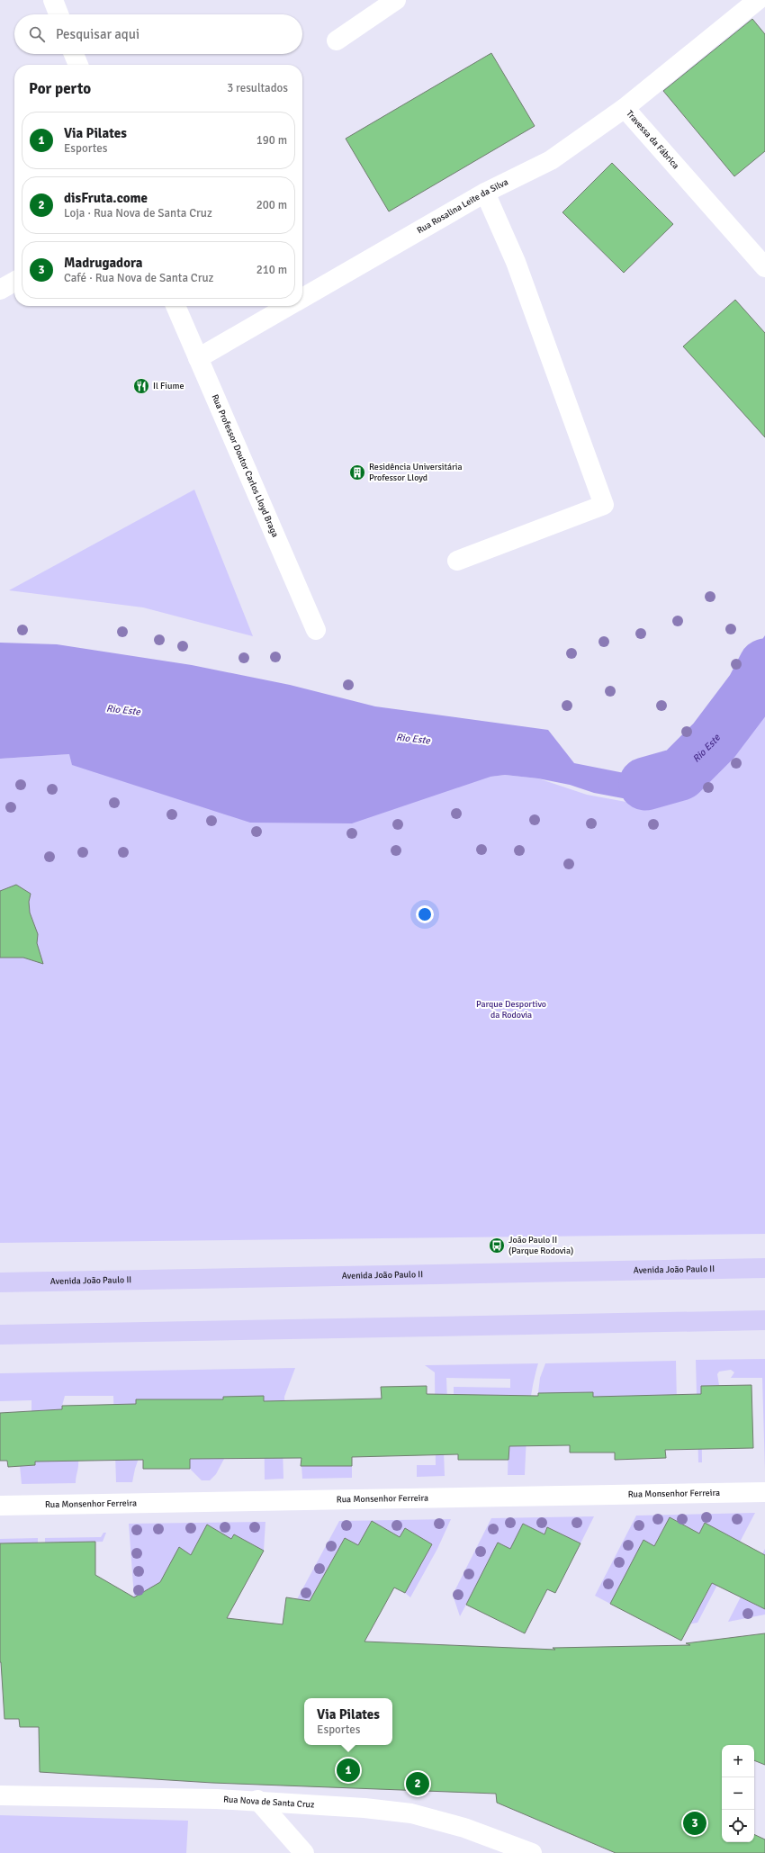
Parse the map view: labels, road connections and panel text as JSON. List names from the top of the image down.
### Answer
{
  "streets": {
    "main road": ["Avenida João Paulo II"],
    "street": [
      "Travessa da Fábrica",
      "Rua Rosalina Leite da Silva",
      "Rua Professor Doutor Carlos Lloyd Braga",
      "Rua Monsenhor Ferreira",
      "Rua Nova de Santa Cruz"
    ]
  },
  "crossings": [
    ["Travessa da Fábrica", "Rua Rosalina Leite da Silva"],
    ["Rua Rosalina Leite da Silva", "Rua Professor Doutor Carlos Lloyd Braga"]
  ],
  "water": ["Rio Este"],
  "parks": ["Parque Desportivo da Rodovia"],
  "places": {
    "restaurant": ["Il Fiume"],
    "building": ["Residência Universitária Professor Lloyd"],
    "bus stop": ["João Paulo II (Parque Rodovia)"]
  },
  "page": {
    "search": "Pesquisar aqui",
    "heading": ["Por perto", "3 resultados"],
    "list": [
      {
        "mark": "1",
        "name": "Via Pilates",
        "note": "Esportes",
        "value": "190 m"
      },
      {
        "mark": "2",
        "name": "disFruta.come",
        "note": "Loja · Rua Nova de Santa Cruz",
        "value": "200 m"
      },
      {
        "mark": "3",
        "name": "Madrugadora",
        "note": "Café · Rua Nova de Santa Cruz",
        "value": "210 m"
      }
    ],
    "popup": ["Via Pilates", "Esportes"],
    "map_buttons": ["+", "−"],
    "pins": ["1", "2", "3"]
  }
}
